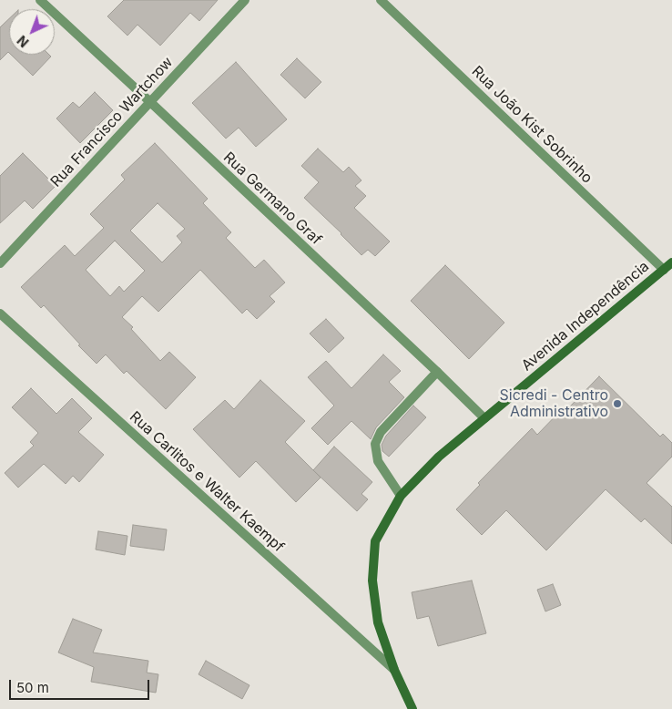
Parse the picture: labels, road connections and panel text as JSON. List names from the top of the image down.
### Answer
{
  "streets": {
    "main road": ["Avenida Independência"],
    "street": [
      "Rua Francisco Wartchow",
      "Rua João Kist Sobrinho",
      "Rua Germano Graf",
      "Rua Carlitos e Walter Kaempf"
    ]
  },
  "crossings": [
    ["Rua Francisco Wartchow", "Rua Germano Graf"],
    ["Rua João Kist Sobrinho", "Avenida Independência"],
    ["Rua Germano Graf", "Avenida Independência"],
    ["Avenida Independência", "Rua Carlitos e Walter Kaempf"]
  ],
  "places": ["Sicredi - Centro Administrativo"],
  "scale_bar": "50 m",
  "north": "bottom left"
}
